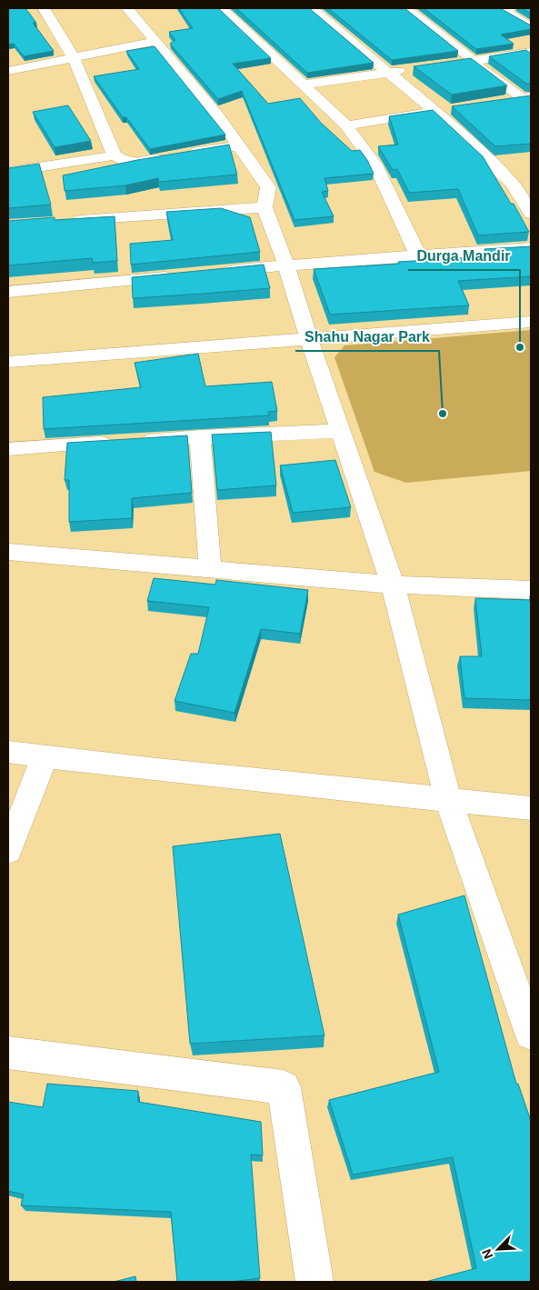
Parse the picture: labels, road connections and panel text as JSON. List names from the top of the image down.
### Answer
{
  "places": ["Durga Mandir", "Shahu Nagar Park"],
  "north": "bottom left"
}
